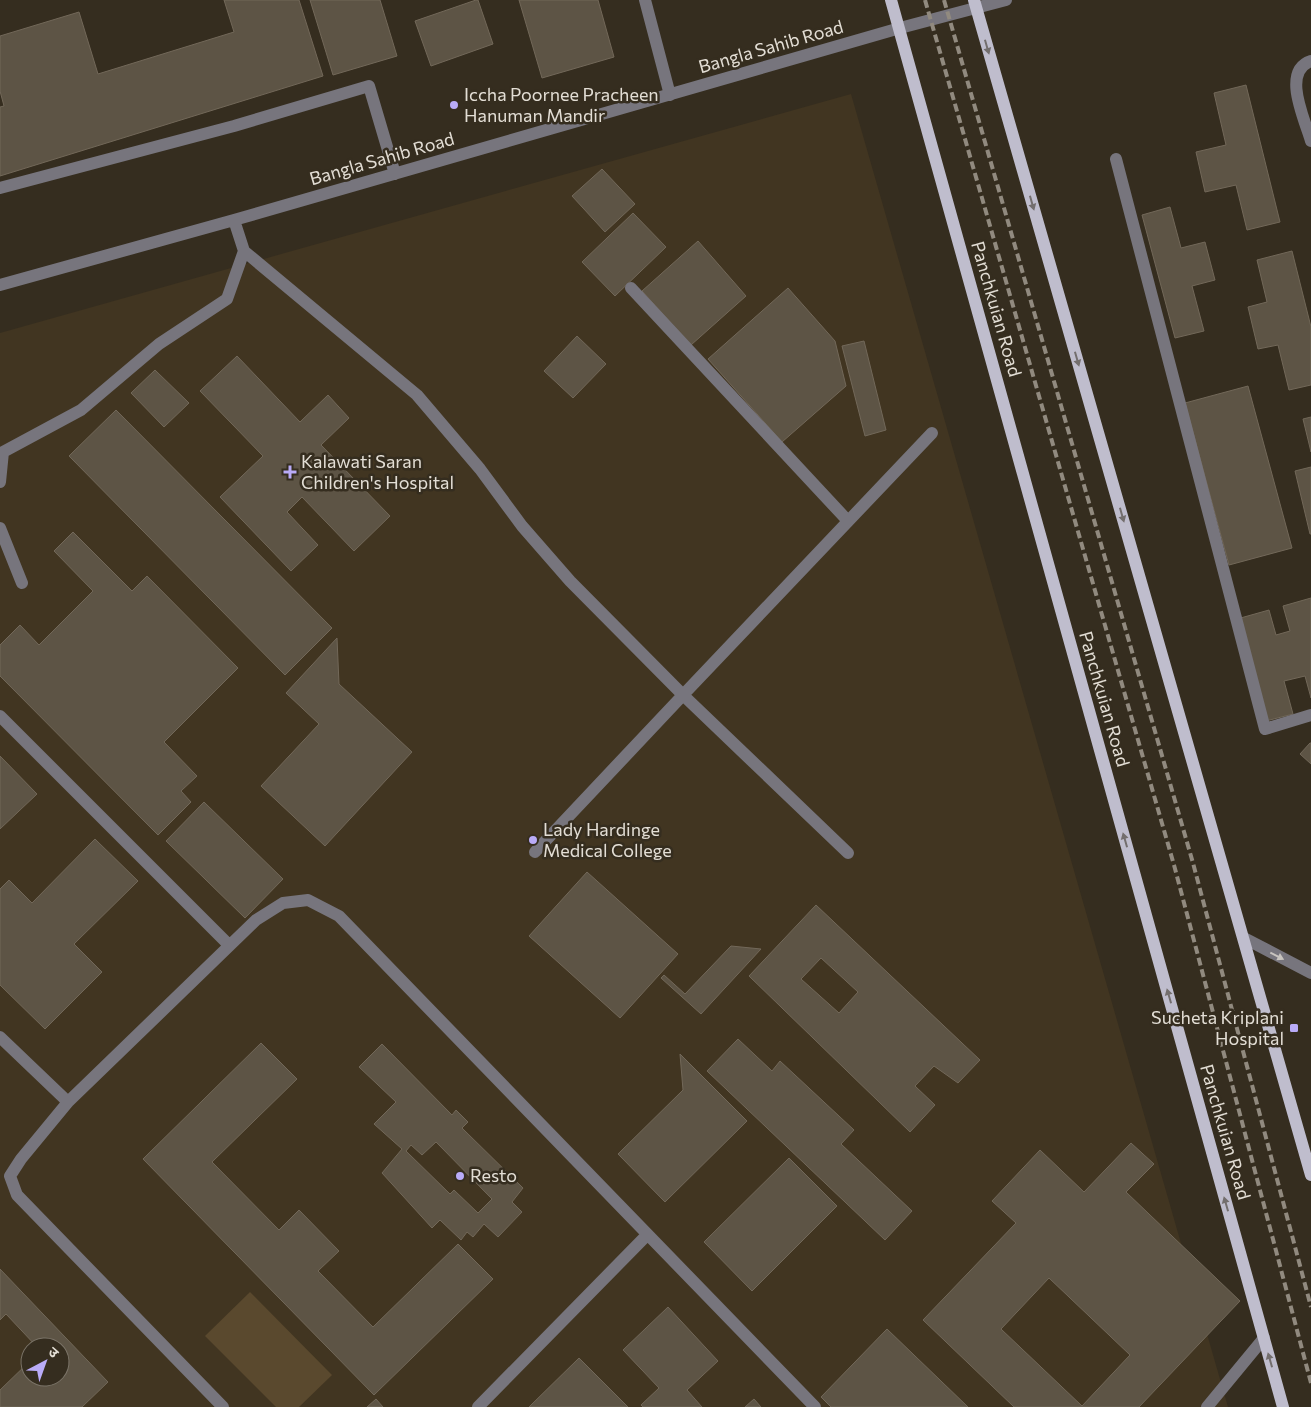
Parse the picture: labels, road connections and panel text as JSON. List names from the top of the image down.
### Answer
{
  "streets": {
    "main road": ["Panchkuian Road"],
    "street": ["Bangla Sahib Road"]
  },
  "crossings": [
    ["Bangla Sahib Road", "Panchkuian Road"]
  ],
  "places": {
    "other": ["Iccha Poornee Pracheen Hanuman Mandir", "Lady Hardinge Medical College", "Resto"],
    "health": ["Kalawati Saran Children's Hospital"],
    "transit": ["Sucheta Kriplani Hospital"]
  },
  "north": "top right"
}
